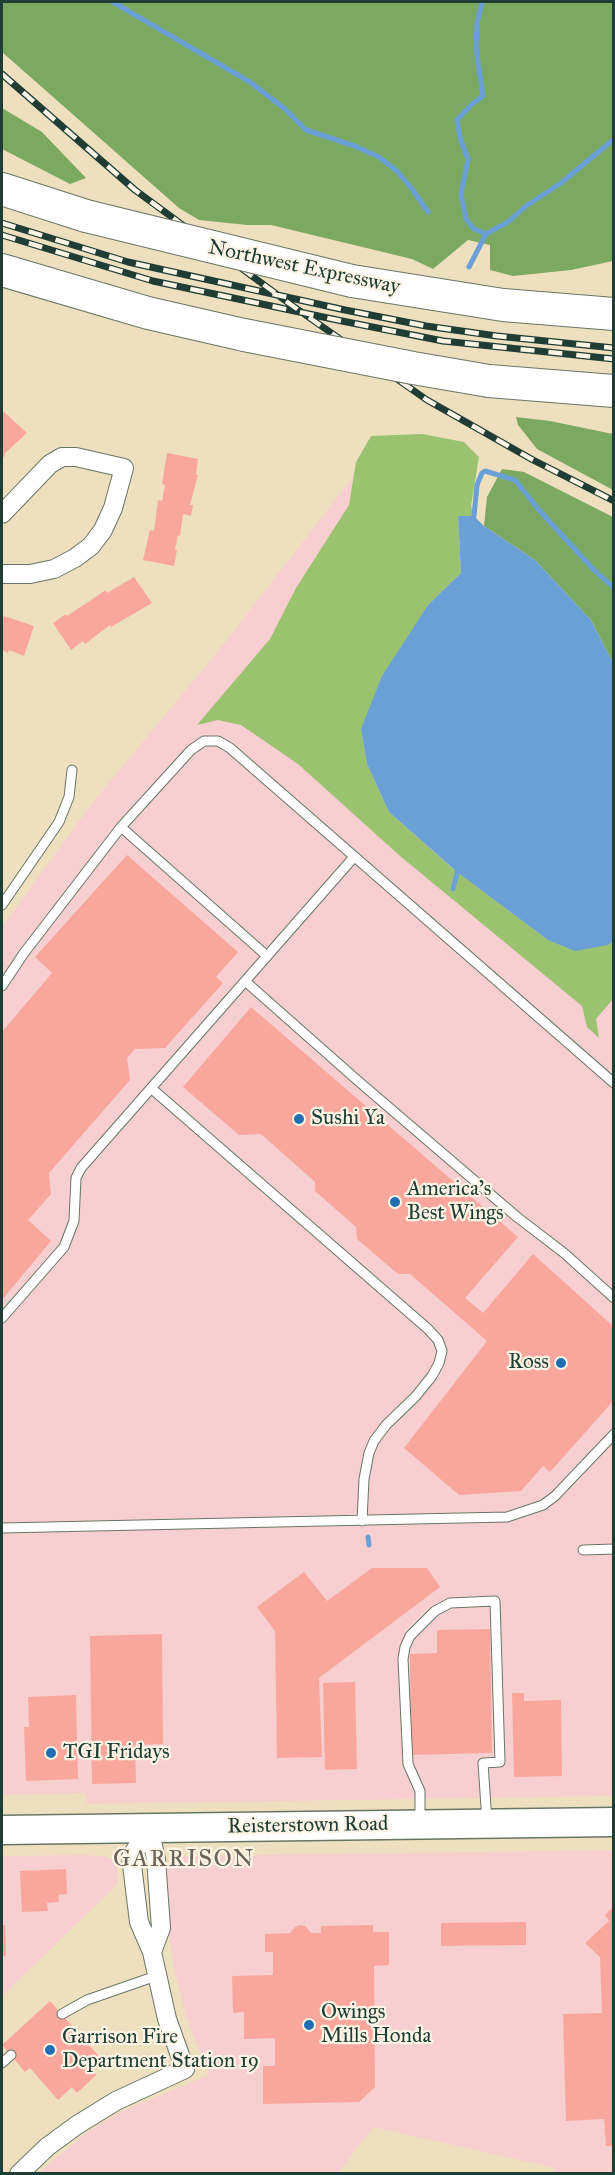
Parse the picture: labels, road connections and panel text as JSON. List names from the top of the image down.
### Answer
{
  "streets": {
    "highway": ["Northwest Expressway"],
    "main road": ["Reisterstown Road"]
  },
  "districts": ["GARRISON"],
  "places": [
    "Sushi Ya",
    "America's Best Wings",
    "Ross",
    "TGI Fridays",
    "Owings Mills Honda",
    "Garrison Fire Department Station 19"
  ]
}
